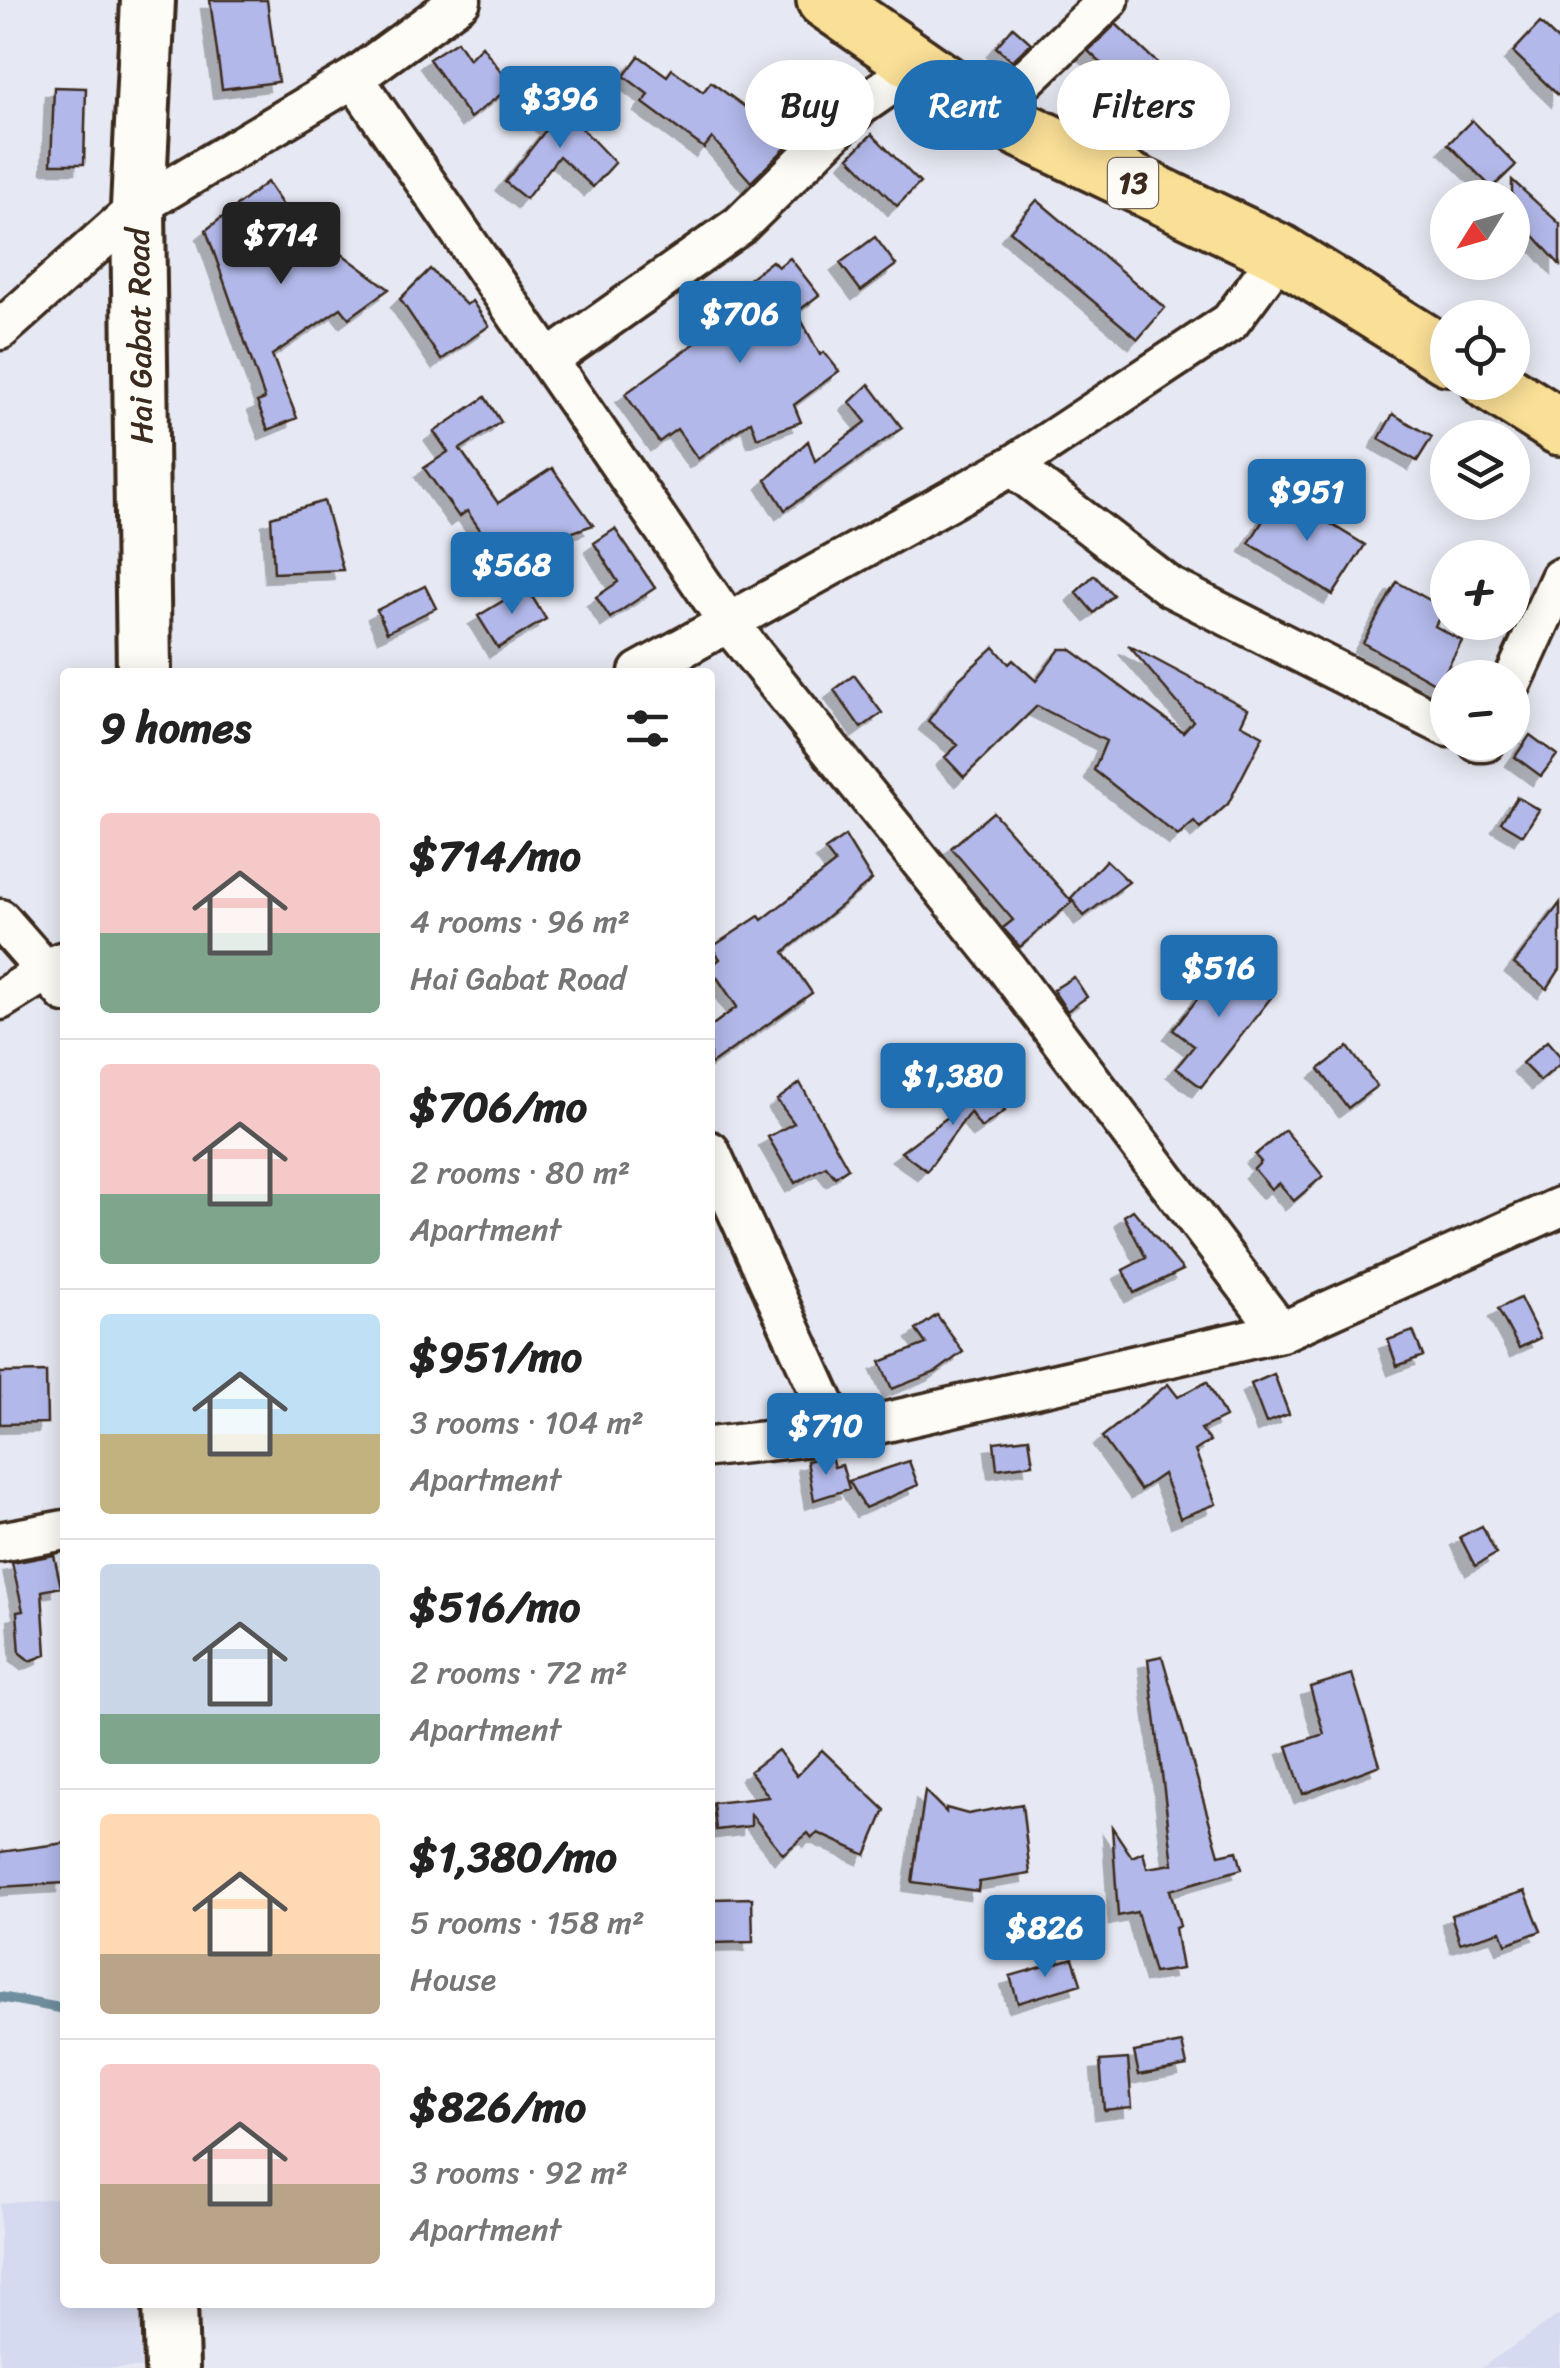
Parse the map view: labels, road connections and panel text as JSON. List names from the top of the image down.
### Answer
{
  "streets": {
    "main road": ["13"],
    "street": ["Hai Gabat Road"]
  },
  "north": "bottom left",
  "page": {
    "chip": ["Buy", "Rent", "Filters"],
    "price": [
      "$396",
      "$714",
      "$706",
      "$951",
      "$568",
      "$516",
      "$1,380",
      "$710",
      "$826"
    ],
    "map_buttons": ["+", "−"],
    "heading": "9 homes",
    "list": [
      {
        "name": "$714/mo",
        "note": "4 rooms · 96 m² · Hai Gabat Road"
      },
      {
        "name": "$706/mo",
        "note": "2 rooms · 80 m² · Apartment"
      },
      {
        "name": "$951/mo",
        "note": "3 rooms · 104 m² · Apartment"
      },
      {
        "name": "$516/mo",
        "note": "2 rooms · 72 m² · Apartment"
      },
      {
        "name": "$1,380/mo",
        "note": "5 rooms · 158 m² · House"
      },
      {
        "name": "$826/mo",
        "note": "3 rooms · 92 m² · Apartment"
      }
    ]
  }
}
